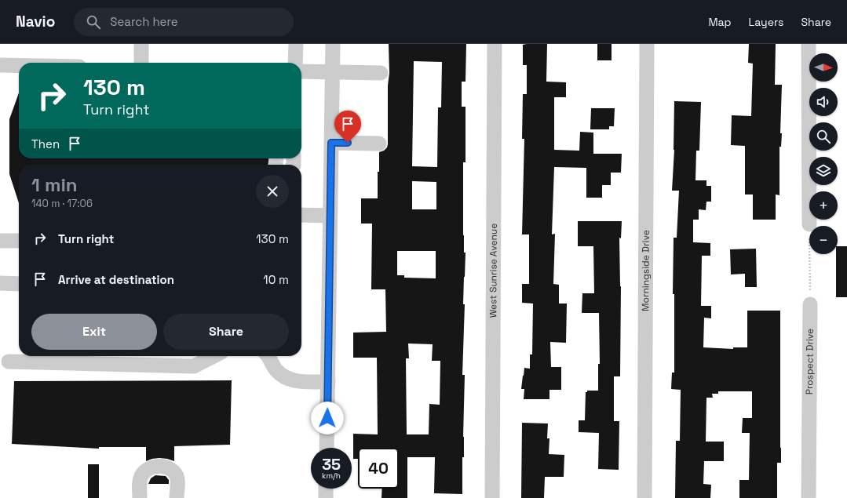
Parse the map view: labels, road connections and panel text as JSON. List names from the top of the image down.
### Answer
{
  "streets": {
    "street": ["West Sunrise Avenue", "Morningside Drive", "Prospect Drive"]
  },
  "north": "right",
  "page": {
    "header": "Navio",
    "search": "Search here",
    "nav": ["Map", "Layers", "Share"],
    "map_buttons": ["+", "−"],
    "turn": ["130 m", "Turn right"],
    "then": "Then",
    "heading": ["1 min", "140 m · 17:06"],
    "list": [
      {
        "name": "Turn right",
        "value": "130 m"
      },
      {
        "name": "Arrive at destination",
        "value": "10 m"
      }
    ],
    "buttons": ["Exit", "Share"],
    "speed": "35 km/h",
    "limit": "40"
  }
}
